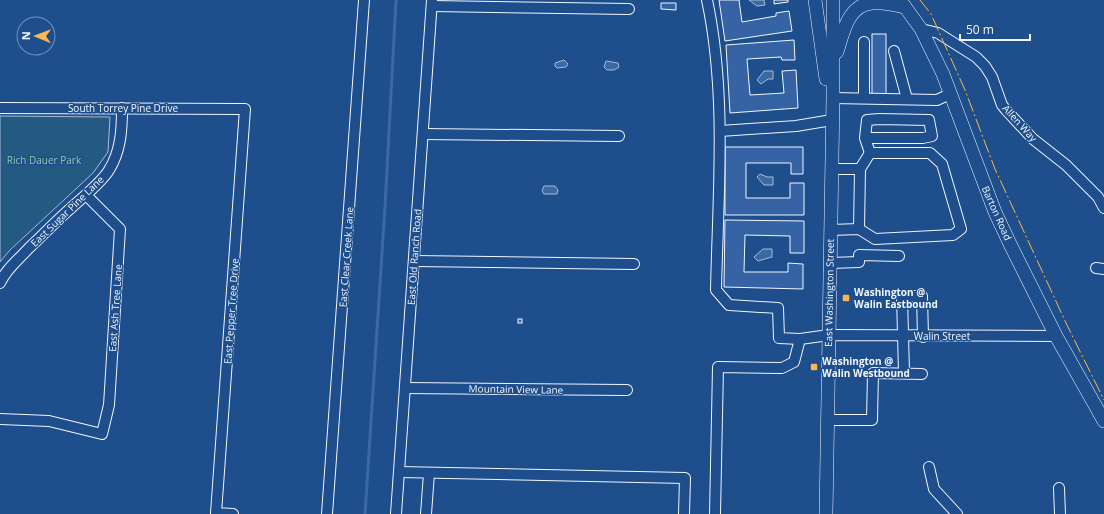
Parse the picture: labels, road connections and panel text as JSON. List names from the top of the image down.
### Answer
{
  "streets": {
    "main road": ["Barton Road", "East Washington Street"],
    "street": [
      "South Torrey Pine Drive",
      "Allen Way",
      "East Sugar Pine Lane",
      "East Clear Creek Lane",
      "East Old Ranch Road",
      "East Ash Tree Lane",
      "East Pepper Tree Drive",
      "Walin Street",
      "Mountain View Lane"
    ]
  },
  "crossings": [
    ["South Torrey Pine Drive", "East Sugar Pine Lane"],
    ["South Torrey Pine Drive", "East Pepper Tree Drive"],
    ["Allen Way", "Barton Road"],
    ["East Sugar Pine Lane", "East Ash Tree Lane"],
    ["Barton Road", "Walin Street"],
    ["East Old Ranch Road", "Mountain View Lane"],
    ["East Washington Street", "Walin Street"]
  ],
  "parks": ["Rich Dauer Park"],
  "places": {
    "transit": ["Washington @ Walin Eastbound", "Washington @ Walin Westbound"]
  },
  "scale_bar": "50 m",
  "north": "left"
}
